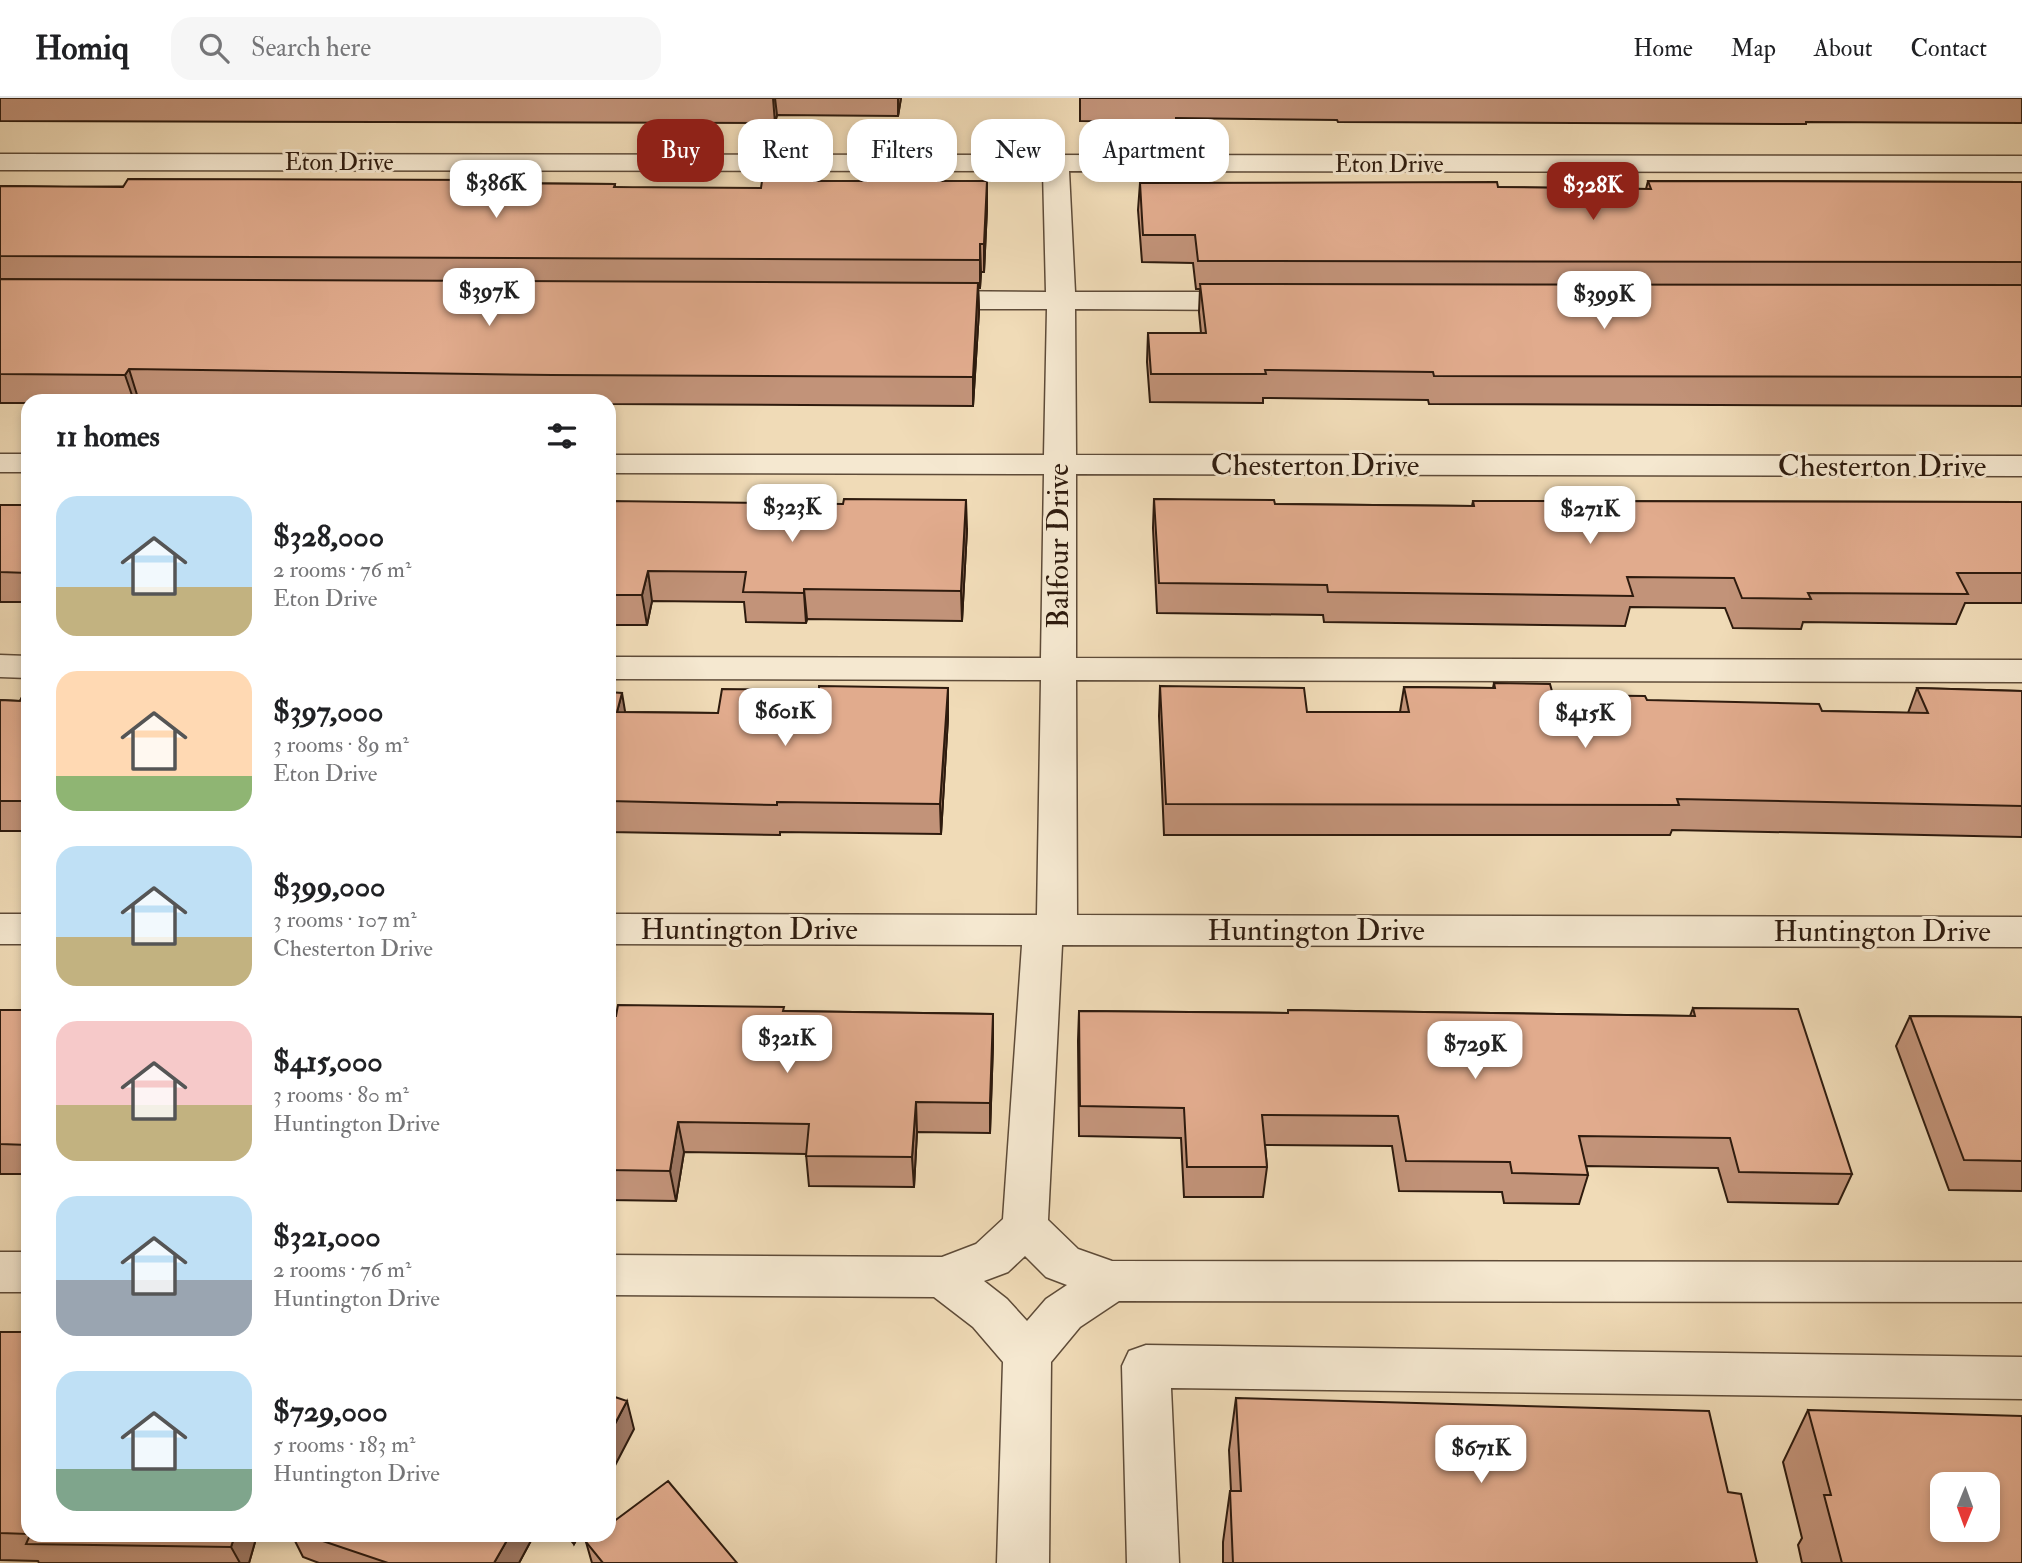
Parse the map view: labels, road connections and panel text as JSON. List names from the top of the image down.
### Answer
{
  "streets": {
    "street": [
      "Eton Drive",
      "Chesterton Drive",
      "Balfour Drive",
      "Huntington Drive"
    ]
  },
  "crossings": [
    ["Chesterton Drive", "Balfour Drive"],
    ["Balfour Drive", "Huntington Drive"]
  ],
  "north": "bottom",
  "page": {
    "header": "Homiq",
    "search": "Search here",
    "nav": [
      "Home",
      "Map",
      "About",
      "Contact"
    ],
    "chip": [
      "Buy",
      "Rent",
      "Filters",
      "New",
      "Apartment"
    ],
    "price": [
      "$386K",
      "$328K",
      "$397K",
      "$399K",
      "$323K",
      "$271K",
      "$601K",
      "$415K",
      "$321K",
      "$729K",
      "$671K"
    ],
    "heading": "11 homes",
    "list": [
      {
        "name": "$328,000",
        "note": "2 rooms · 76 m² · Eton Drive"
      },
      {
        "name": "$397,000",
        "note": "3 rooms · 89 m² · Eton Drive"
      },
      {
        "name": "$399,000",
        "note": "3 rooms · 107 m² · Chesterton Drive"
      },
      {
        "name": "$415,000",
        "note": "3 rooms · 80 m² · Huntington Drive"
      },
      {
        "name": "$321,000",
        "note": "2 rooms · 76 m² · Huntington Drive"
      },
      {
        "name": "$729,000",
        "note": "5 rooms · 183 m² · Huntington Drive"
      }
    ]
  }
}
